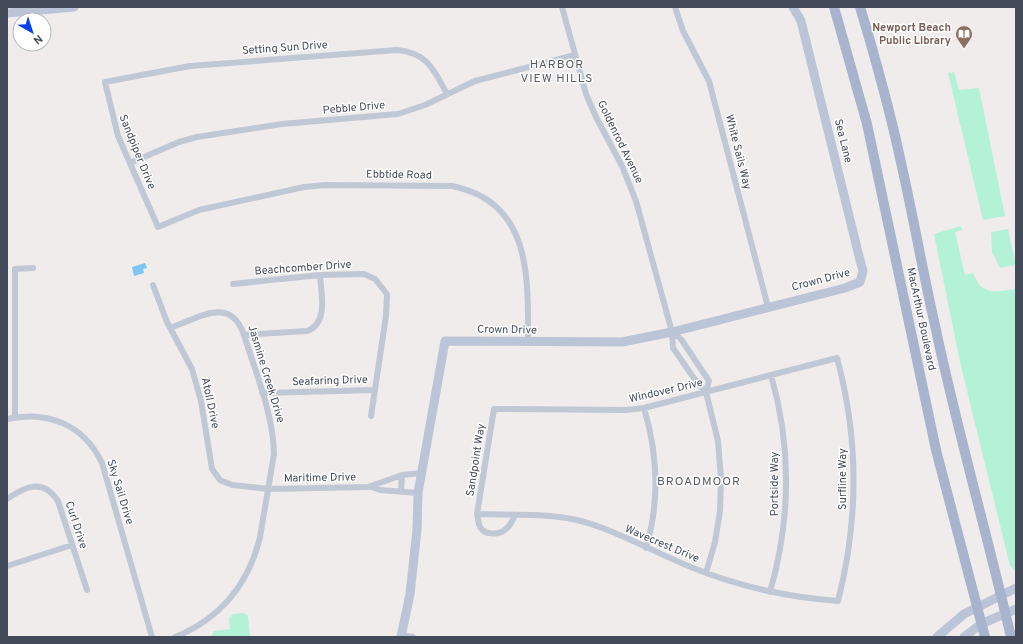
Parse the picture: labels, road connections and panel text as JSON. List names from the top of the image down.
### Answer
{
  "streets": {
    "main road": ["MacArthur Boulevard"],
    "street": [
      "Setting Sun Drive",
      "Pebble Drive",
      "Sea Lane",
      "Goldenrod Avenue",
      "Sandpiper Drive",
      "White Sails Way",
      "Ebbtide Road",
      "Beachcomber Drive",
      "Crown Drive",
      "Jasmine Creek Drive",
      "Seafaring Drive",
      "Windover Drive",
      "Atoll Drive",
      "Sandpoint Way",
      "Maritime Drive",
      "Surfline Way",
      "Portside Way",
      "Sky Sail Drive",
      "Curl Drive",
      "Wavecrest Drive"
    ]
  },
  "crossings": [
    ["Setting Sun Drive", "Pebble Drive"],
    ["Setting Sun Drive", "Sandpiper Drive"],
    ["Pebble Drive", "Goldenrod Avenue"],
    ["Pebble Drive", "Sandpiper Drive"],
    ["Sea Lane", "Crown Drive"],
    ["Goldenrod Avenue", "Crown Drive"],
    ["Goldenrod Avenue", "Windover Drive"],
    ["Goldenrod Avenue", "Wavecrest Drive"],
    ["Sandpiper Drive", "Ebbtide Road"],
    ["White Sails Way", "Crown Drive"],
    ["Ebbtide Road", "Crown Drive"],
    ["Beachcomber Drive", "Seafaring Drive"],
    ["Crown Drive", "Maritime Drive"],
    ["Jasmine Creek Drive", "Seafaring Drive"],
    ["Jasmine Creek Drive", "Atoll Drive"],
    ["Jasmine Creek Drive", "Maritime Drive"],
    ["Windover Drive", "Sandpoint Way"],
    ["Windover Drive", "Surfline Way"],
    ["Windover Drive", "Portside Way"],
    ["Atoll Drive", "Maritime Drive"],
    ["Sandpoint Way", "Wavecrest Drive"],
    ["Surfline Way", "Wavecrest Drive"],
    ["Portside Way", "Wavecrest Drive"]
  ],
  "districts": ["HARBOR VIEW HILLS", "BROADMOOR"],
  "places": {
    "library": ["Newport Beach Public Library"]
  },
  "north": "bottom right"
}
